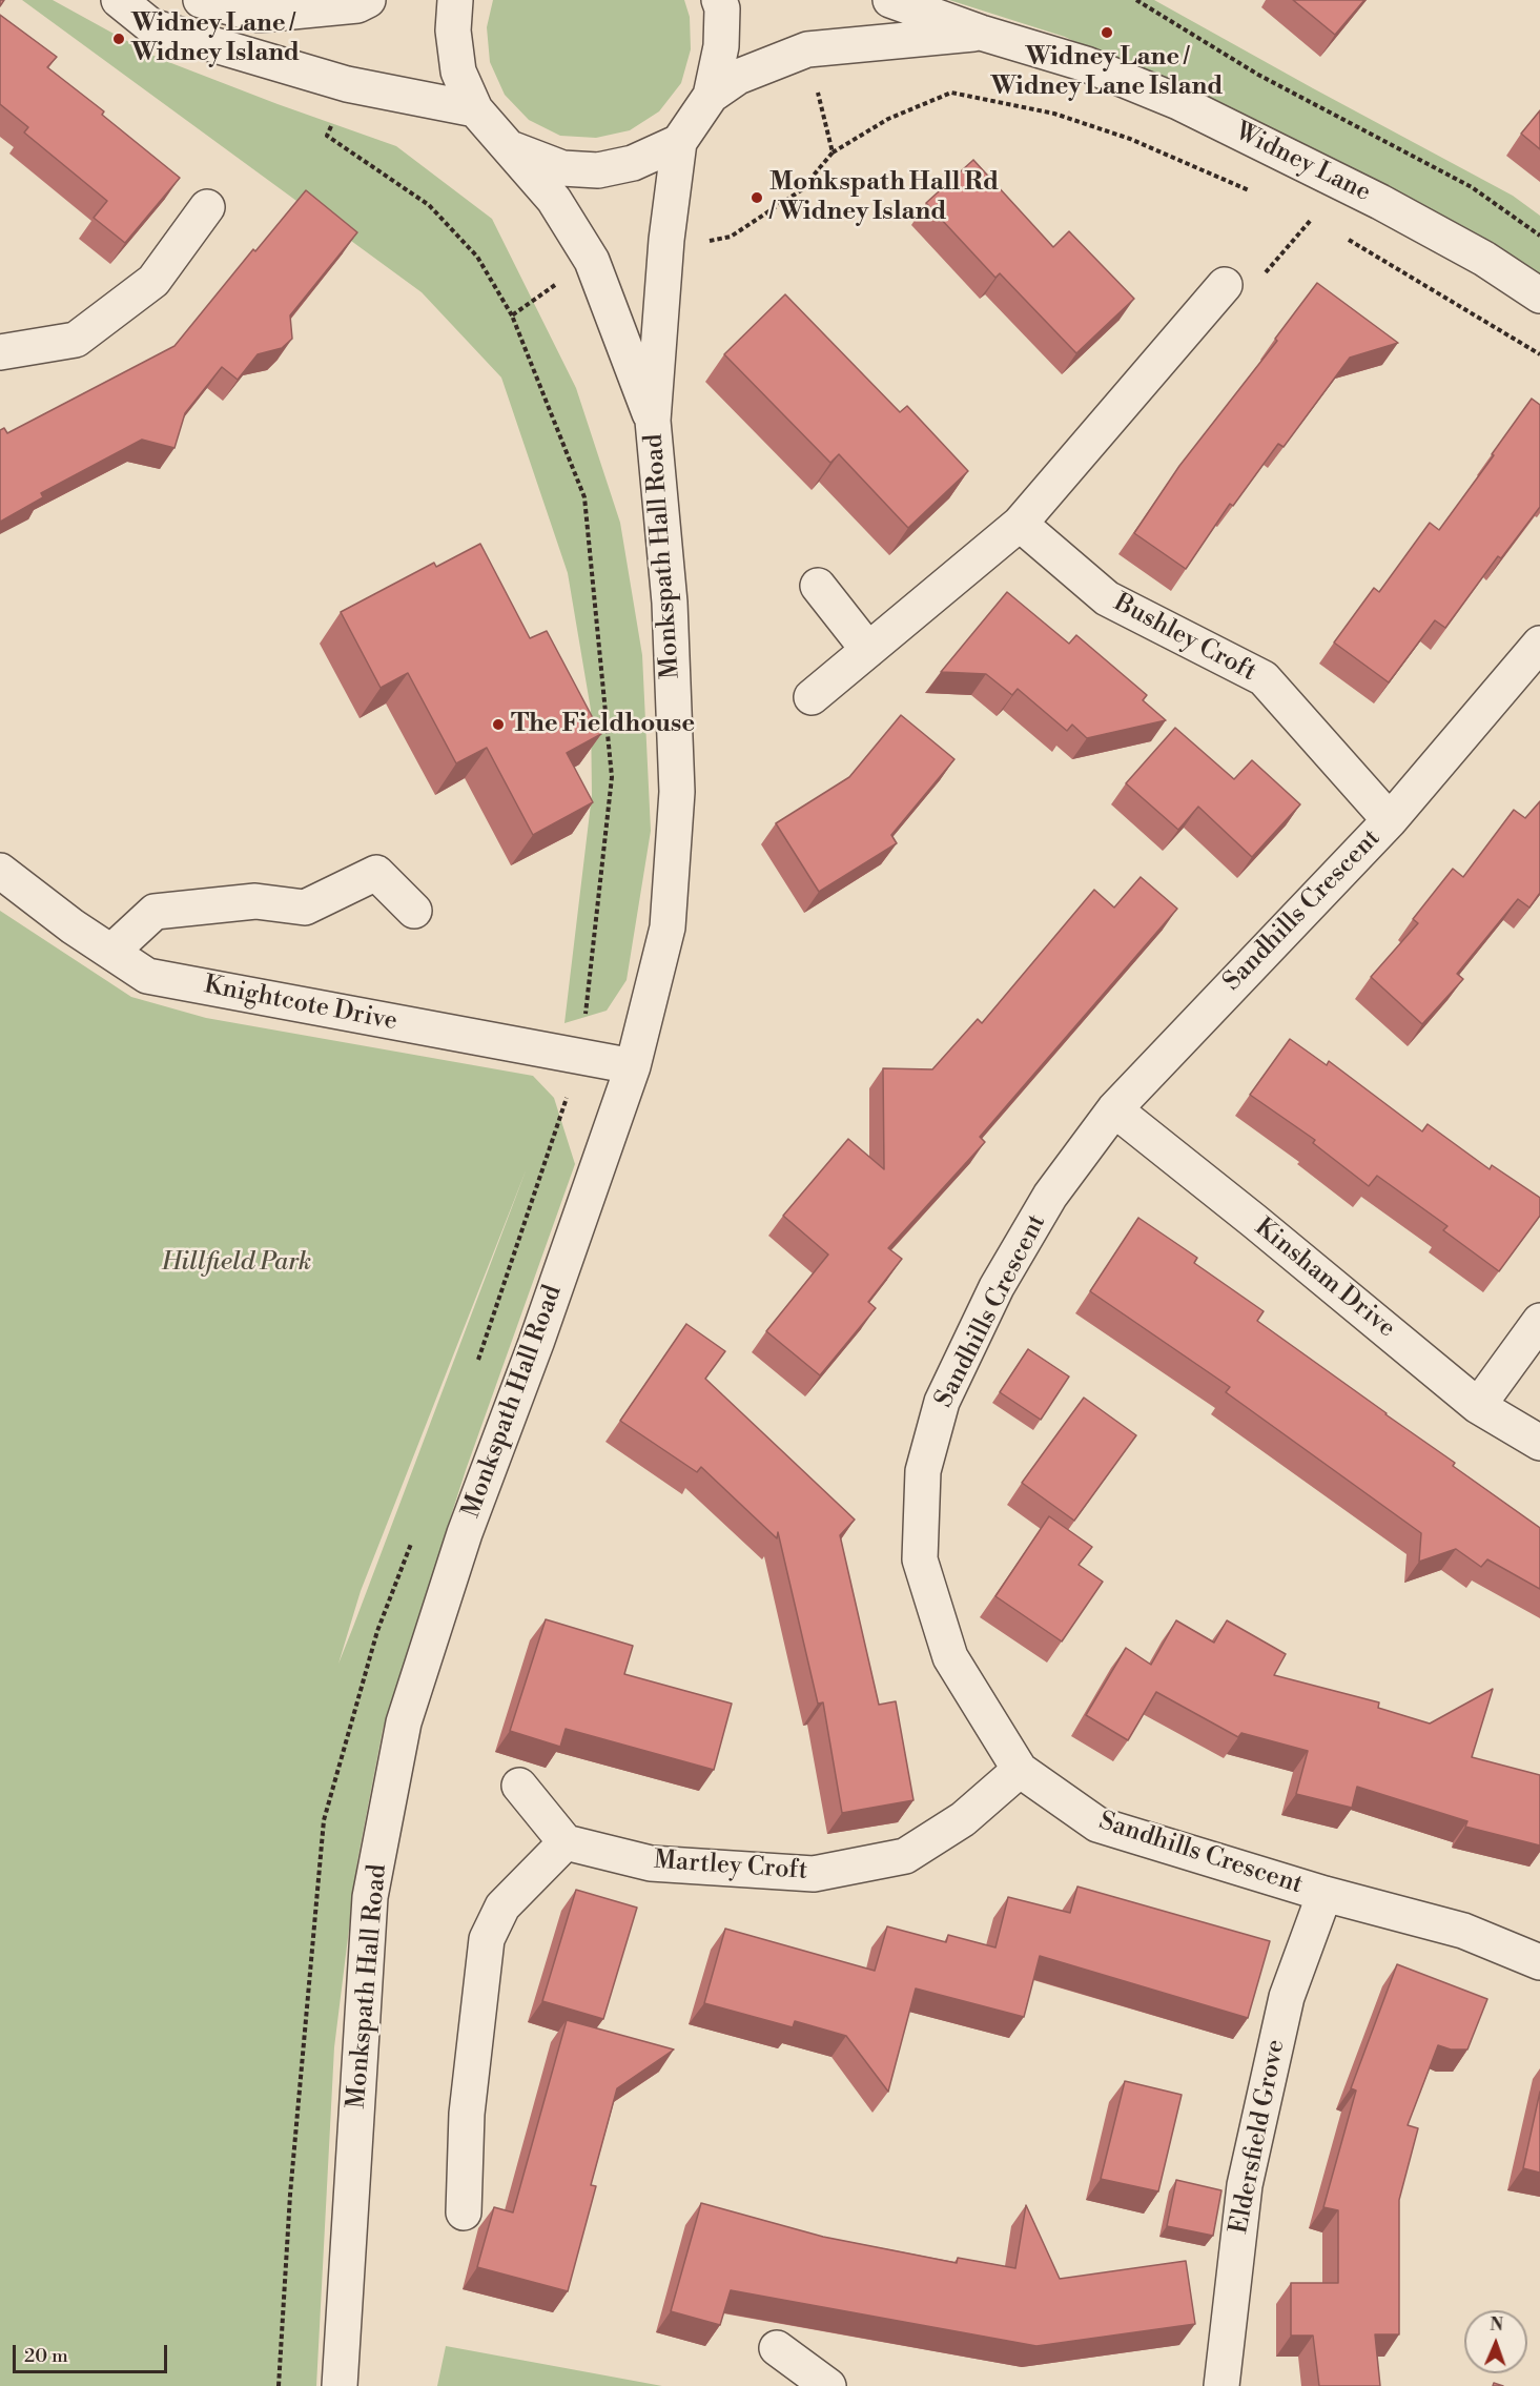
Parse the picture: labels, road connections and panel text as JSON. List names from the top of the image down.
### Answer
{
  "streets": {
    "street": [
      "Widney Lane",
      "Monkspath Hall Road",
      "Bushley Croft",
      "Sandhills Crescent",
      "Knightcote Drive",
      "Kinsham Drive",
      "Martley Croft",
      "Eldersfield Grove"
    ]
  },
  "crossings": [
    ["Monkspath Hall Road", "Knightcote Drive"],
    ["Bushley Croft", "Sandhills Crescent"],
    ["Sandhills Crescent", "Kinsham Drive"],
    ["Sandhills Crescent", "Martley Croft"],
    ["Sandhills Crescent", "Eldersfield Grove"]
  ],
  "parks": ["Hillfield Park"],
  "places": [
    "Widney Lane / Widney Lane Island",
    "Widney Lane / Widney Island",
    "Monkspath Hall Rd / Widney Island",
    "The Fieldhouse"
  ],
  "scale_bar": "20 m",
  "north": "top"
}
